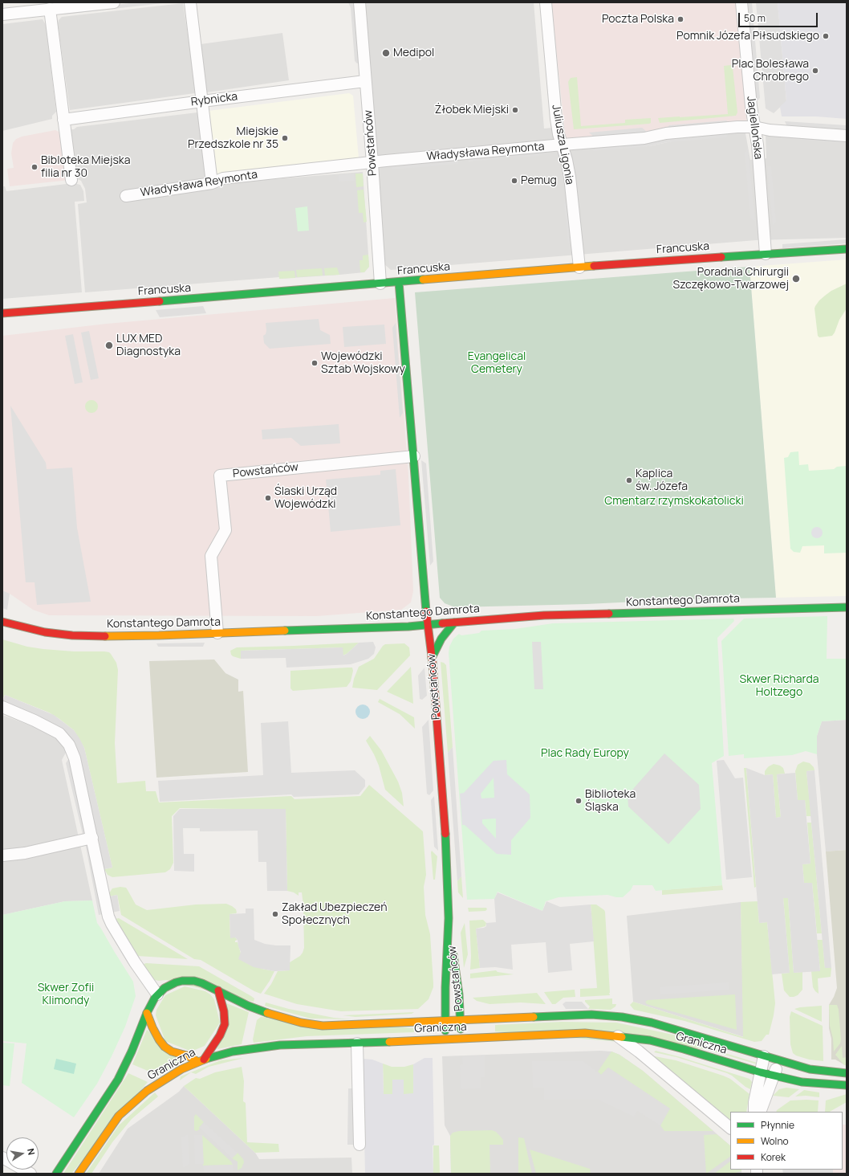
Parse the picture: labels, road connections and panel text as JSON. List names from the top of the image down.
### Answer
{
  "streets": {
    "street": [
      "Rybnicka",
      "Jagiellońska",
      "Powstańców",
      "Juliusza Ligonia",
      "Władysława Reymonta",
      "Francuska",
      "Konstantego Damrota",
      "Graniczna"
    ]
  },
  "crossings": [
    ["Rybnicka", "Powstańców"],
    ["Jagiellońska", "Władysława Reymonta"],
    ["Jagiellońska", "Francuska"],
    ["Powstańców", "Władysława Reymonta"],
    ["Powstańców", "Francuska"],
    ["Powstańców", "Konstantego Damrota"],
    ["Powstańców", "Graniczna"],
    ["Juliusza Ligonia", "Władysława Reymonta"],
    ["Juliusza Ligonia", "Francuska"]
  ],
  "parks": [
    "Evangelical Cemetery",
    "Cmentarz rzymskokatolicki",
    "Skwer Richarda Holtzego",
    "Plac Rady Europy",
    "Skwer Zofii Klimondy"
  ],
  "places": [
    "Poczta Polska",
    "Pomnik Józefa Piłsudskiego",
    "Medipol",
    "Plac Bolesława Chrobrego",
    "Żłobek Miejski",
    "Miejskie Przedszkole nr 35",
    "Bibloteka Miejska filia nr 30",
    "Pemug",
    "Poradnia Chirurgii Szczękowo-Twarzowej",
    "LUX MED Diagnostyka",
    "Wojewódzki Sztab Wojskowy",
    "Kaplica św. Józefa",
    "Ślaski Urząd Wojewódzki",
    "Biblioteka Śląska",
    "Zakład Ubezpieczeń Społecznych"
  ],
  "legend": ["Płynnie", "Wolno", "Korek"],
  "scale_bar": "50 m",
  "north": "right"
}
